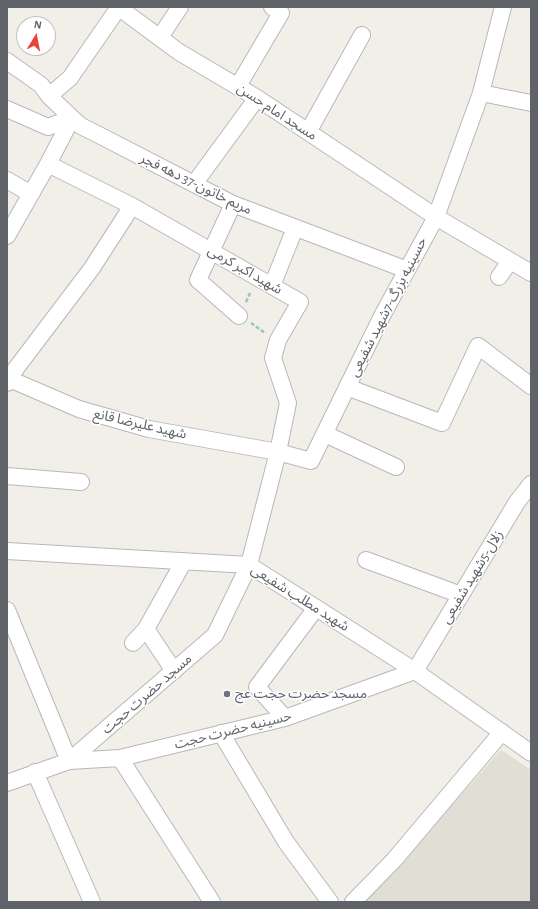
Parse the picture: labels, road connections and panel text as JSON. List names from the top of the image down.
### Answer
{
  "streets": {
    "street": [
      "مسجد امام حسن",
      "مریم خاتون-37 دهه فجر",
      "شهید اکبر کرمی",
      "حسینیه بزرگ-7شهید شفیعی",
      "شهید علیرضا قانع",
      "زلال-5شهید شفیعی",
      "شهید مطلب شفیعی",
      "مسجد حضرت حجت",
      "حسینیه حضرت حجت"
    ]
  },
  "crossings": [
    ["مسجد امام حسن", "حسینیه بزرگ-7شهید شفیعی"],
    ["مریم خاتون-37 دهه فجر", "حسینیه بزرگ-7شهید شفیعی"],
    ["شهید اکبر کرمی", "حسینیه بزرگ-7شهید شفیعی"],
    ["شهید اکبر کرمی", "شهید علیرضا قانع"],
    ["حسینیه بزرگ-7شهید شفیعی", "شهید علیرضا قانع"],
    ["زلال-5شهید شفیعی", "شهید مطلب شفیعی"],
    ["زلال-5شهید شفیعی", "حسینیه حضرت حجت"],
    ["شهید مطلب شفیعی", "مسجد حضرت حجت"],
    ["شهید مطلب شفیعی", "حسینیه حضرت حجت"],
    ["مسجد حضرت حجت", "حسینیه حضرت حجت"]
  ],
  "places": ["مسجد حضرت حجت عج"],
  "north": "top"
}
